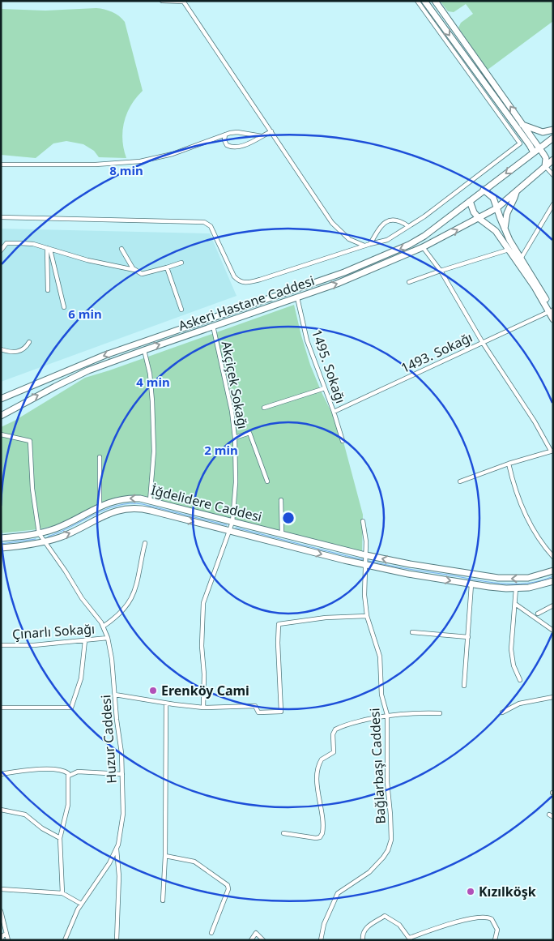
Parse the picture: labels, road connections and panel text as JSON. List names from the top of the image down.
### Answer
{
  "streets": {
    "street": [
      "Askeri Hastane Caddesi",
      "1493. Sokağı",
      "1495. Sokağı",
      "Akçiçek Sokağı",
      "İğdelidere Caddesi",
      "Çınarlı Sokağı",
      "Huzur Caddesi",
      "Bağlarbaşı Caddesi"
    ]
  },
  "crossings": [
    ["Askeri Hastane Caddesi", "1495. Sokağı"],
    ["Askeri Hastane Caddesi", "Akçiçek Sokağı"],
    ["1493. Sokağı", "1495. Sokağı"],
    ["Akçiçek Sokağı", "İğdelidere Caddesi"],
    ["İğdelidere Caddesi", "Huzur Caddesi"],
    ["İğdelidere Caddesi", "Bağlarbaşı Caddesi"],
    ["Çınarlı Sokağı", "Huzur Caddesi"]
  ],
  "places": ["Erenköy Cami", "Kızılköşk"],
  "rings": [
    "8 min",
    "6 min",
    "4 min",
    "2 min"
  ]
}
